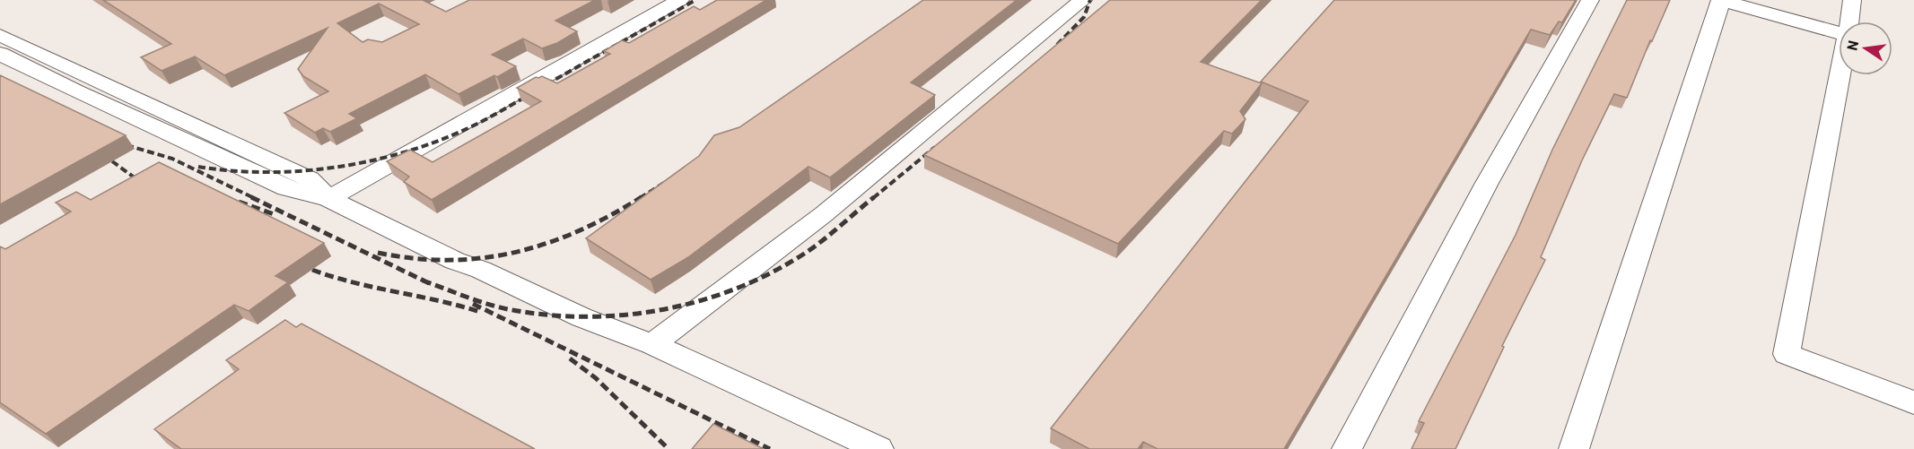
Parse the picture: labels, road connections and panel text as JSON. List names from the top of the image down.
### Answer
{
  "north": "left"
}
